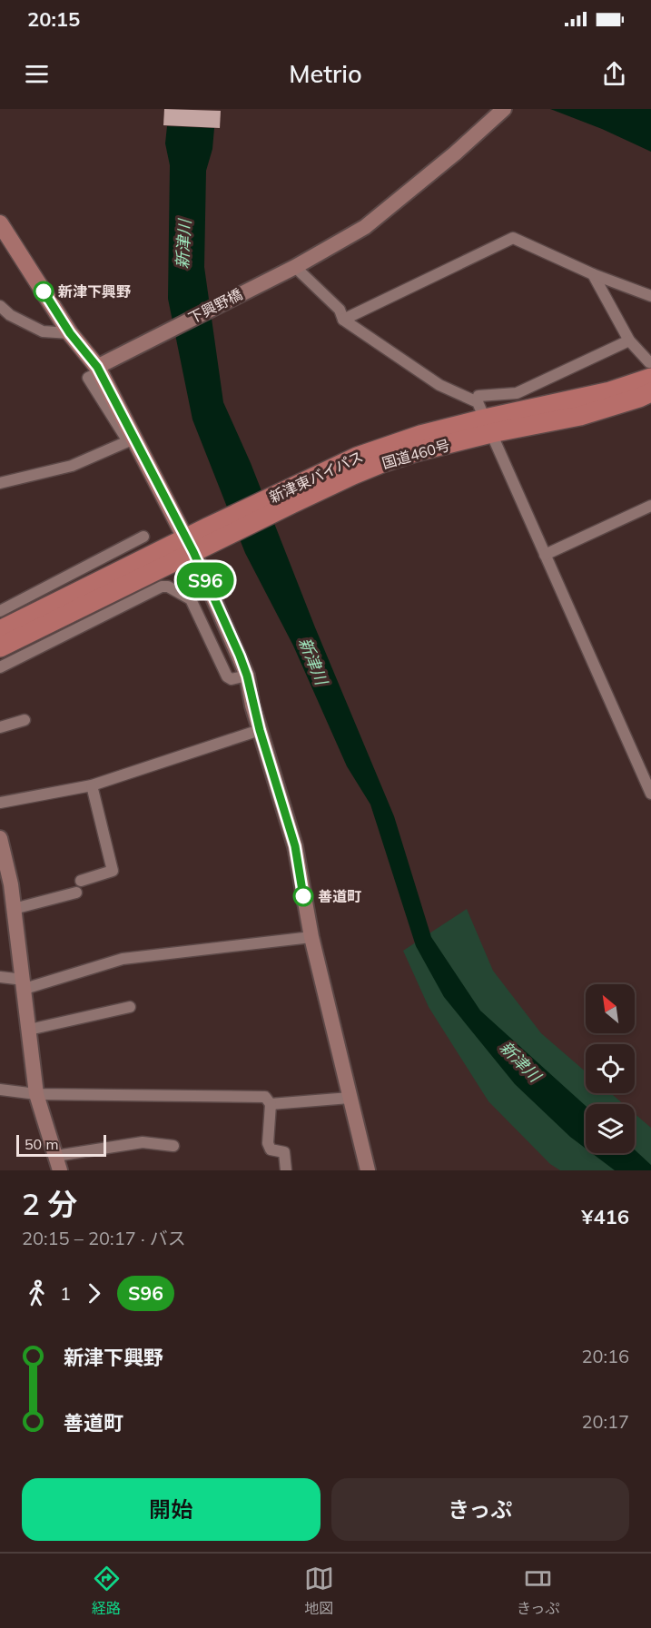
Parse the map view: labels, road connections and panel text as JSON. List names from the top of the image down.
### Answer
{
  "streets": {
    "highway": ["国道460号"],
    "street": ["下興野橋"]
  },
  "water": ["新津川"],
  "places": ["新津下興野", "善道町"],
  "lines": ["bus line S96"],
  "scale_bar": "50 m",
  "north": "top left",
  "page": {
    "status": "20:15",
    "header": "Metrio",
    "on_map": "S96",
    "scale": "50 m",
    "heading": ["2 分", "20:15 – 20:17 · バス", "¥416"],
    "legs": ["1", "S96"],
    "list": [
      {
        "name": "新津下興野",
        "value": "20:16"
      },
      {
        "name": "善道町",
        "value": "20:17"
      }
    ],
    "buttons": ["開始", "きっぷ"],
    "tabs": ["経路", "地図", "きっぷ"]
  }
}
